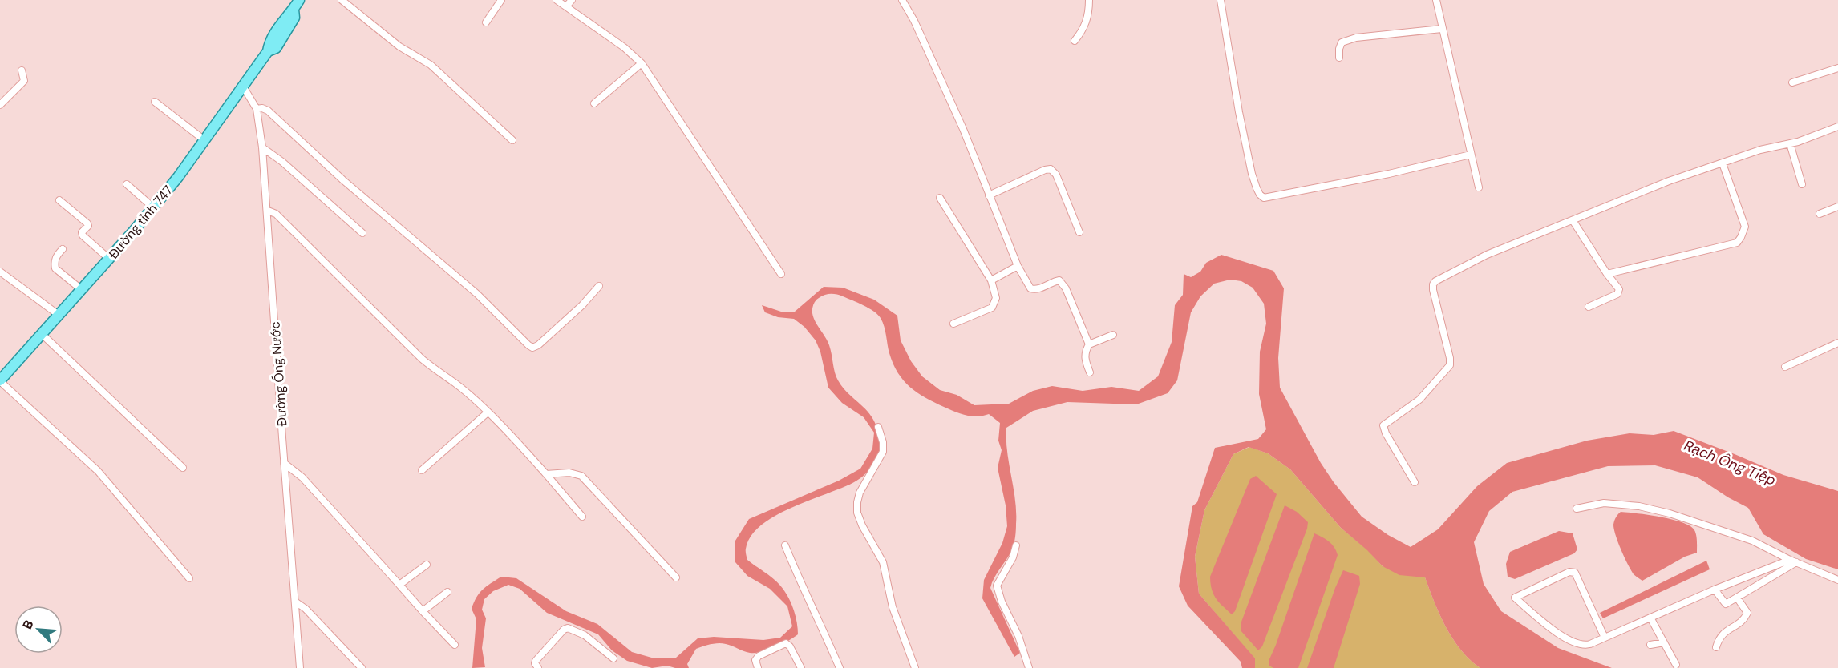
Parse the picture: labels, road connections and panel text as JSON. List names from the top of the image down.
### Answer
{
  "streets": {
    "main road": ["Đường tỉnh 747"],
    "street": ["Đường Ống Nước"]
  },
  "crossings": [
    ["Đường tỉnh 747", "Đường Ống Nước"]
  ],
  "water": ["Rạch Ông Tiệp"],
  "north": "top left"
}
